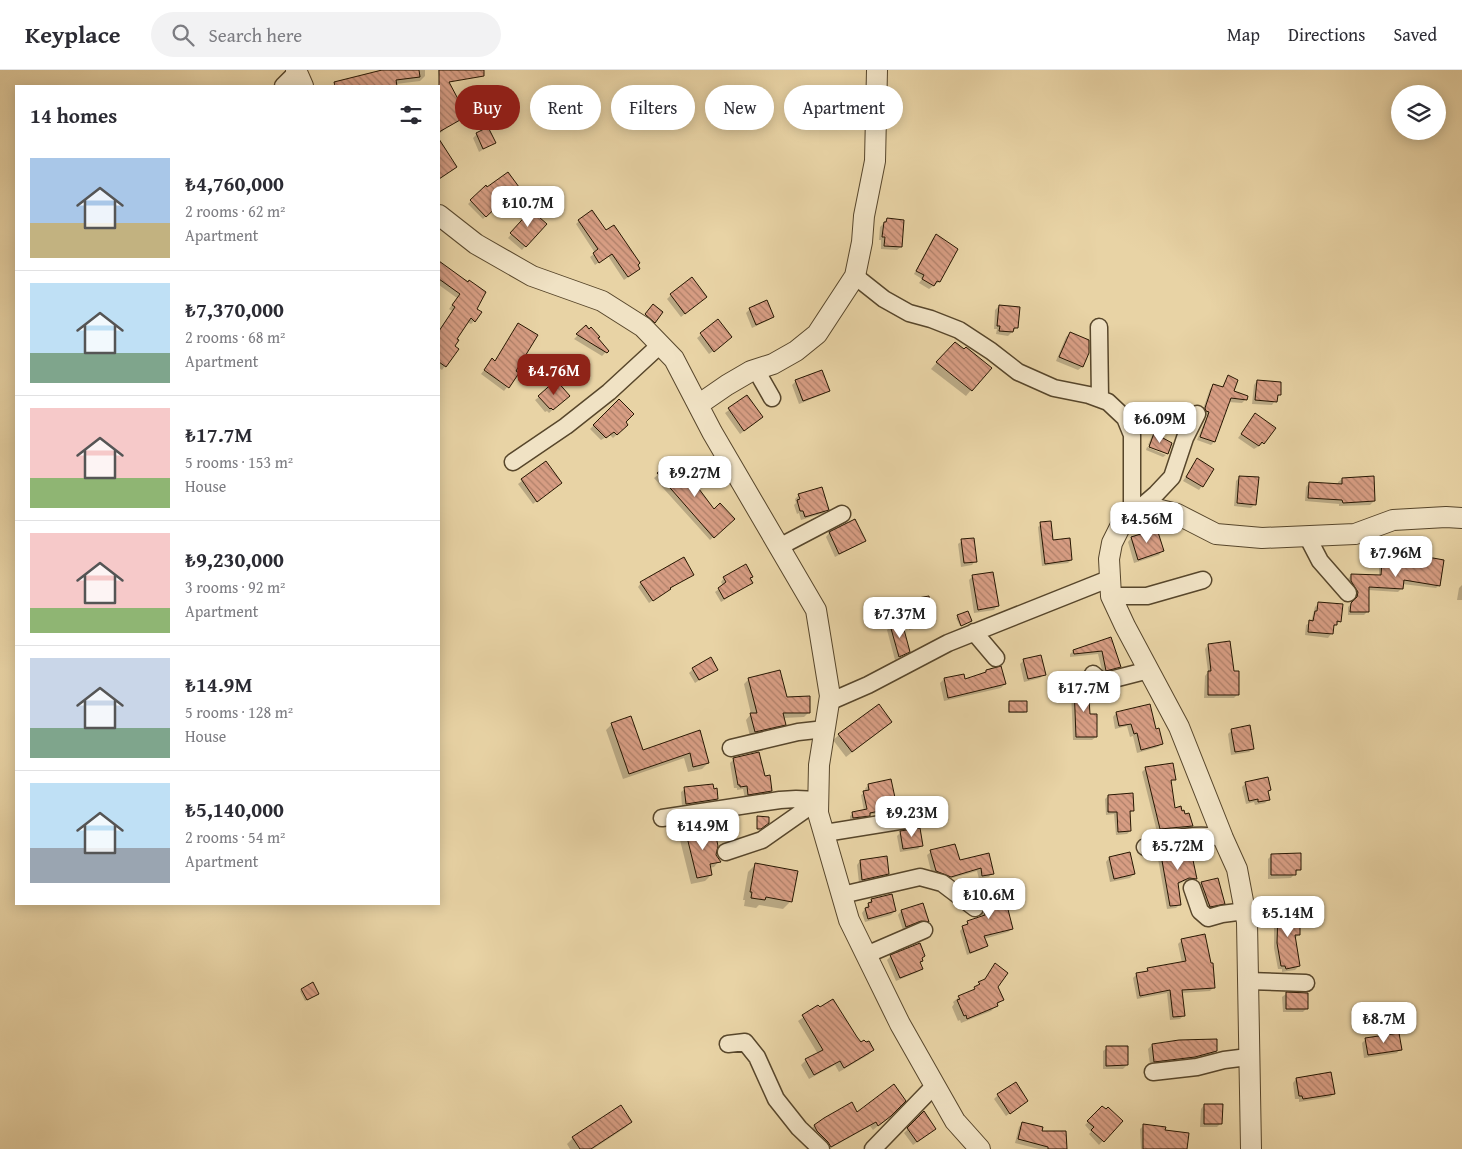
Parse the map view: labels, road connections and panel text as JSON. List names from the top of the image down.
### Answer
{
  "page": {
    "header": "Keyplace",
    "search": "Search here",
    "nav": ["Map", "Directions", "Saved"],
    "chip": [
      "Buy",
      "Rent",
      "Filters",
      "New",
      "Apartment"
    ],
    "heading": "14 homes",
    "list": [
      {
        "name": "₺4,760,000",
        "note": "2 rooms · 62 m² · Apartment"
      },
      {
        "name": "₺7,370,000",
        "note": "2 rooms · 68 m² · Apartment"
      },
      {
        "name": "₺17.7M",
        "note": "5 rooms · 153 m² · House"
      },
      {
        "name": "₺9,230,000",
        "note": "3 rooms · 92 m² · Apartment"
      },
      {
        "name": "₺14.9M",
        "note": "5 rooms · 128 m² · House"
      },
      {
        "name": "₺5,140,000",
        "note": "2 rooms · 54 m² · Apartment"
      }
    ],
    "price": [
      "₺10.7M",
      "₺4.76M",
      "₺6.09M",
      "₺9.27M",
      "₺4.56M",
      "₺7.96M",
      "₺7.37M",
      "₺17.7M",
      "₺9.23M",
      "₺14.9M",
      "₺5.72M",
      "₺10.6M",
      "₺5.14M",
      "₺8.7M"
    ]
  }
}
